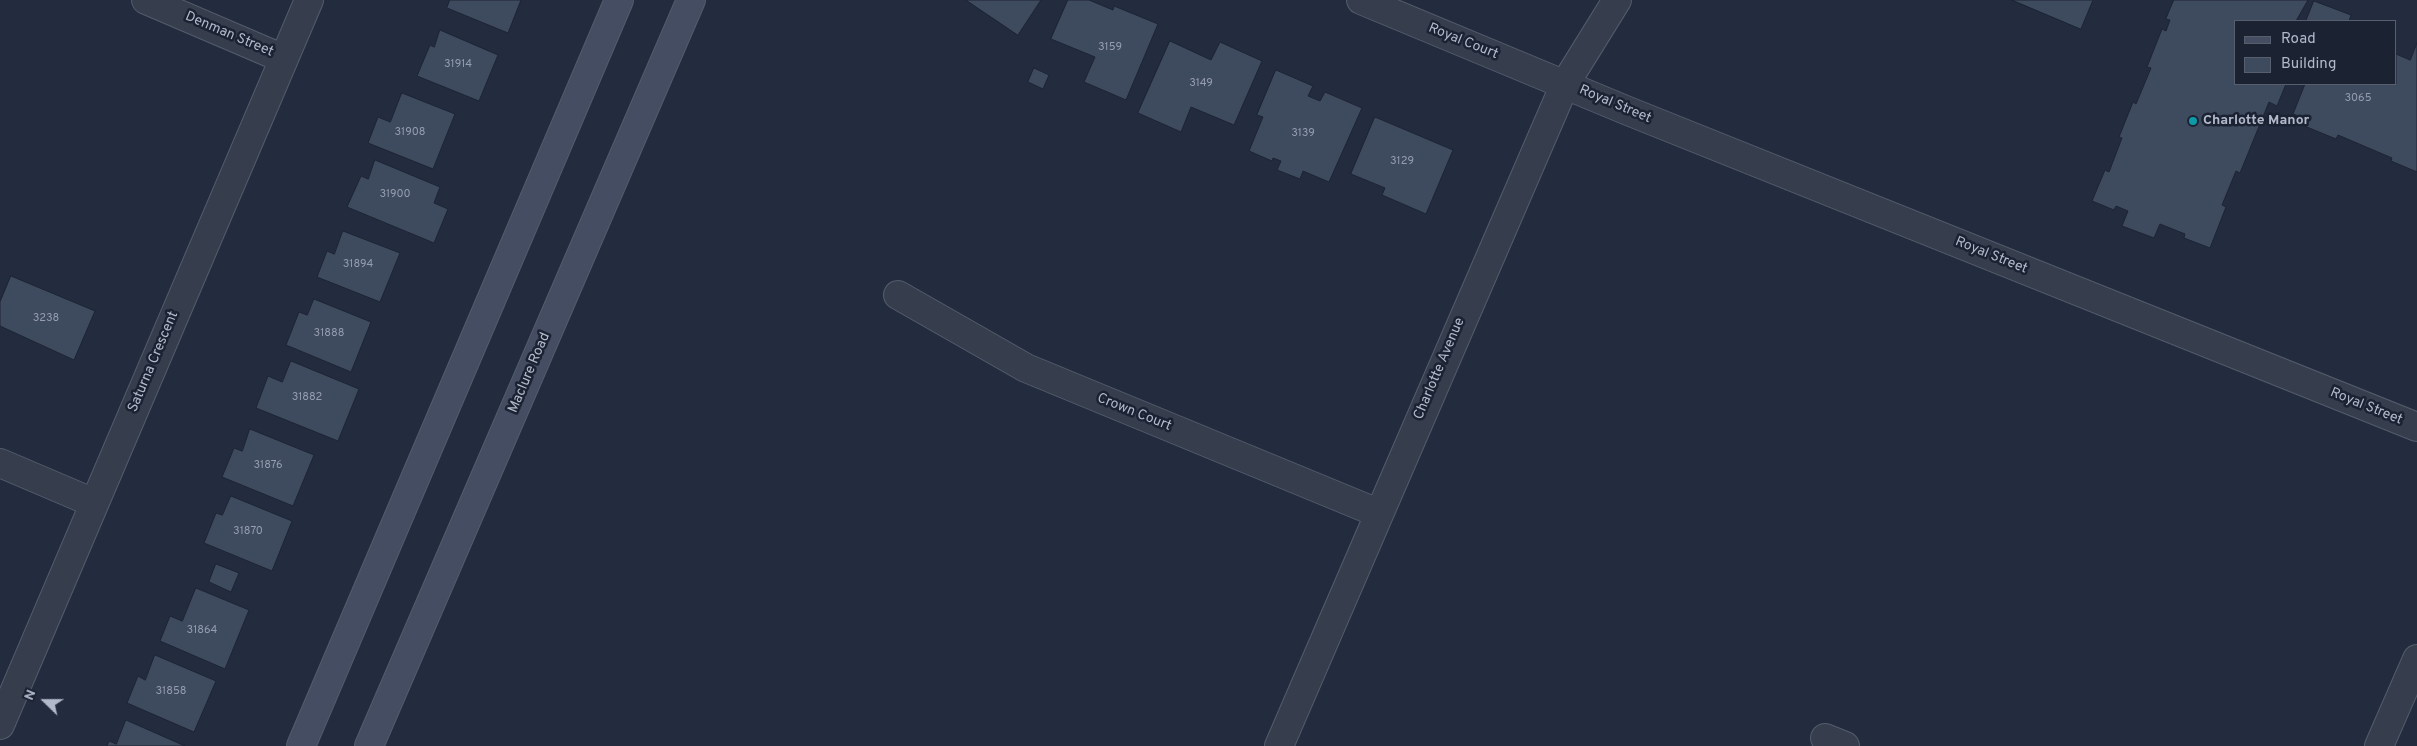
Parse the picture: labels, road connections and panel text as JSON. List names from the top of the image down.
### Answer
{
  "streets": {
    "main road": ["Maclure Road"],
    "street": [
      "Denman Street",
      "Royal Court",
      "Royal Street",
      "Saturna Crescent",
      "Charlotte Avenue",
      "Crown Court"
    ]
  },
  "crossings": [
    ["Denman Street", "Saturna Crescent"],
    ["Royal Court", "Royal Street"],
    ["Royal Court", "Charlotte Avenue"],
    ["Royal Street", "Charlotte Avenue"],
    ["Charlotte Avenue", "Crown Court"]
  ],
  "places": ["Charlotte Manor"],
  "house_numbers": [
    "3159",
    "31914",
    "3149",
    "3065",
    "31908",
    "3139",
    "3129",
    "31900",
    "31894",
    "3238",
    "31888",
    "31882",
    "31876",
    "31870",
    "31864",
    "31858"
  ],
  "legend": ["Road", "Building"],
  "north": "left"
}
